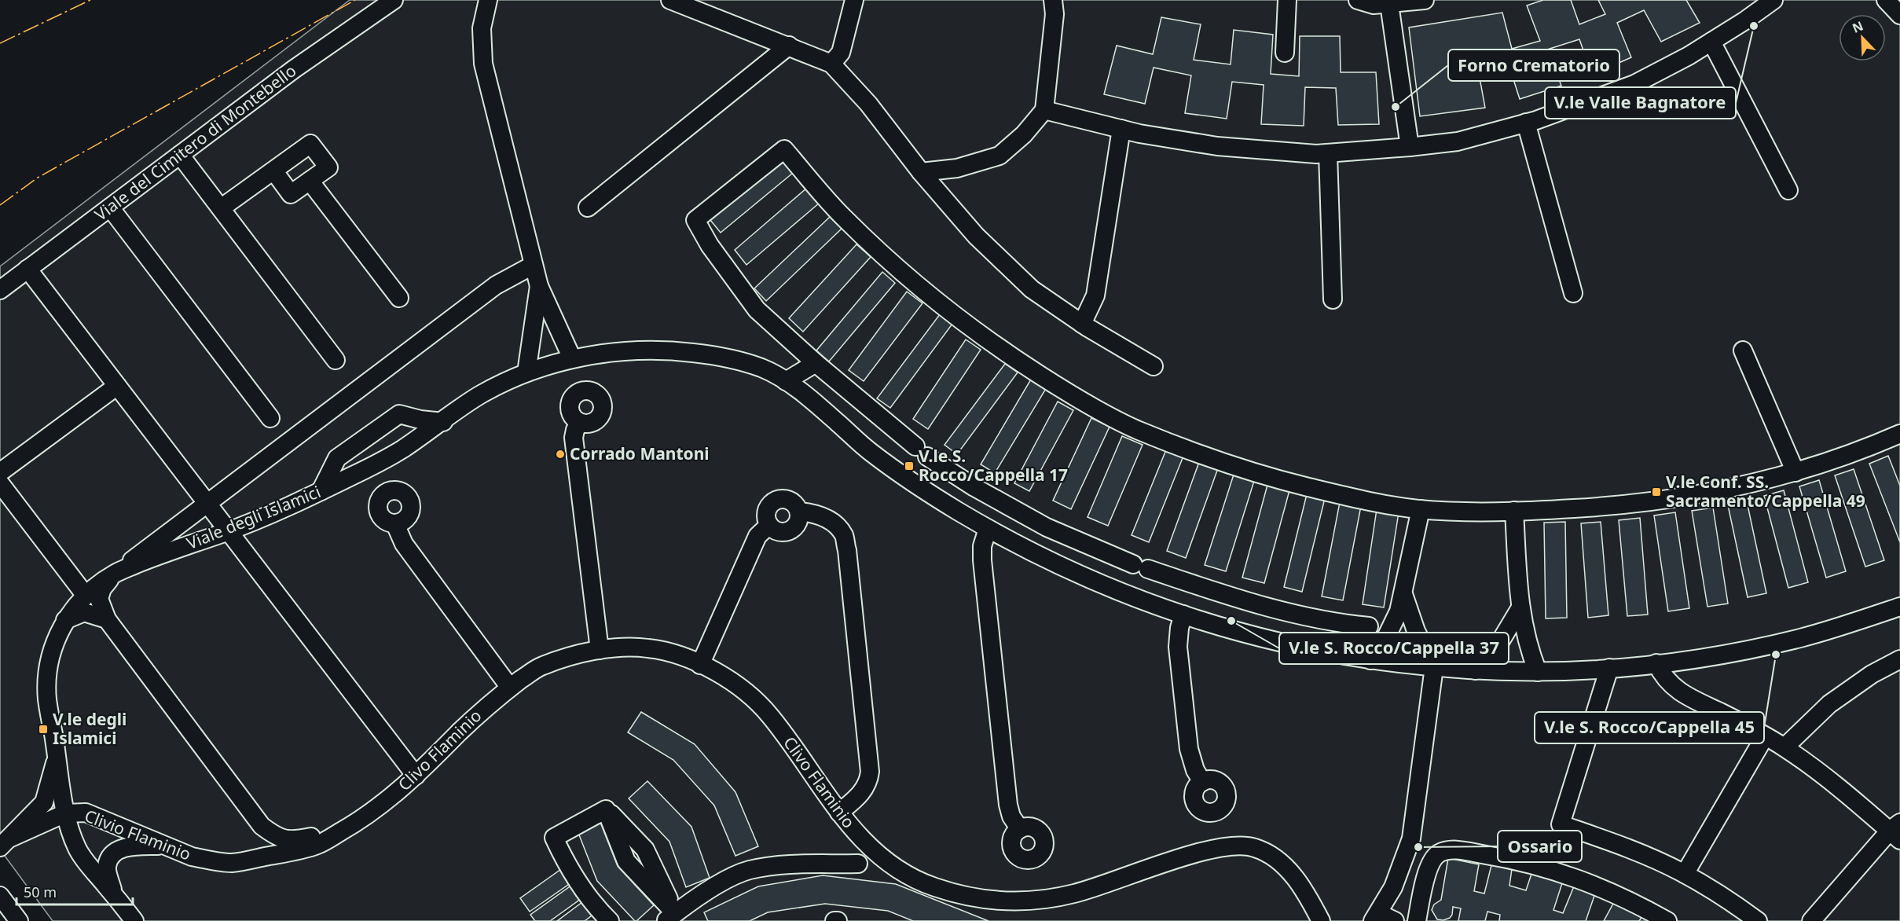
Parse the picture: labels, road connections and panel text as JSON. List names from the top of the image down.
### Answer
{
  "streets": {
    "street": [
      "Viale del Cimitero di Montebello",
      "Viale degli Islamici",
      "Clivo Flaminio",
      "Clivio Flaminio"
    ]
  },
  "crossings": [
    ["Clivo Flaminio", "Clivio Flaminio"]
  ],
  "places": {
    "other": [
      "V.le Valle Bagnatore",
      "Forno Crematorio",
      "Corrado Mantoni",
      "V.le S. Rocco/Cappella 37",
      "V.le S. Rocco/Cappella 45",
      "Ossario"
    ],
    "transit": ["V.le S. Rocco/Cappella 17", "V.le Conf. SS. Sacramento/Cappella 49", "V.le degli Islamici"]
  },
  "scale_bar": "50 m",
  "north": "top left"
}
